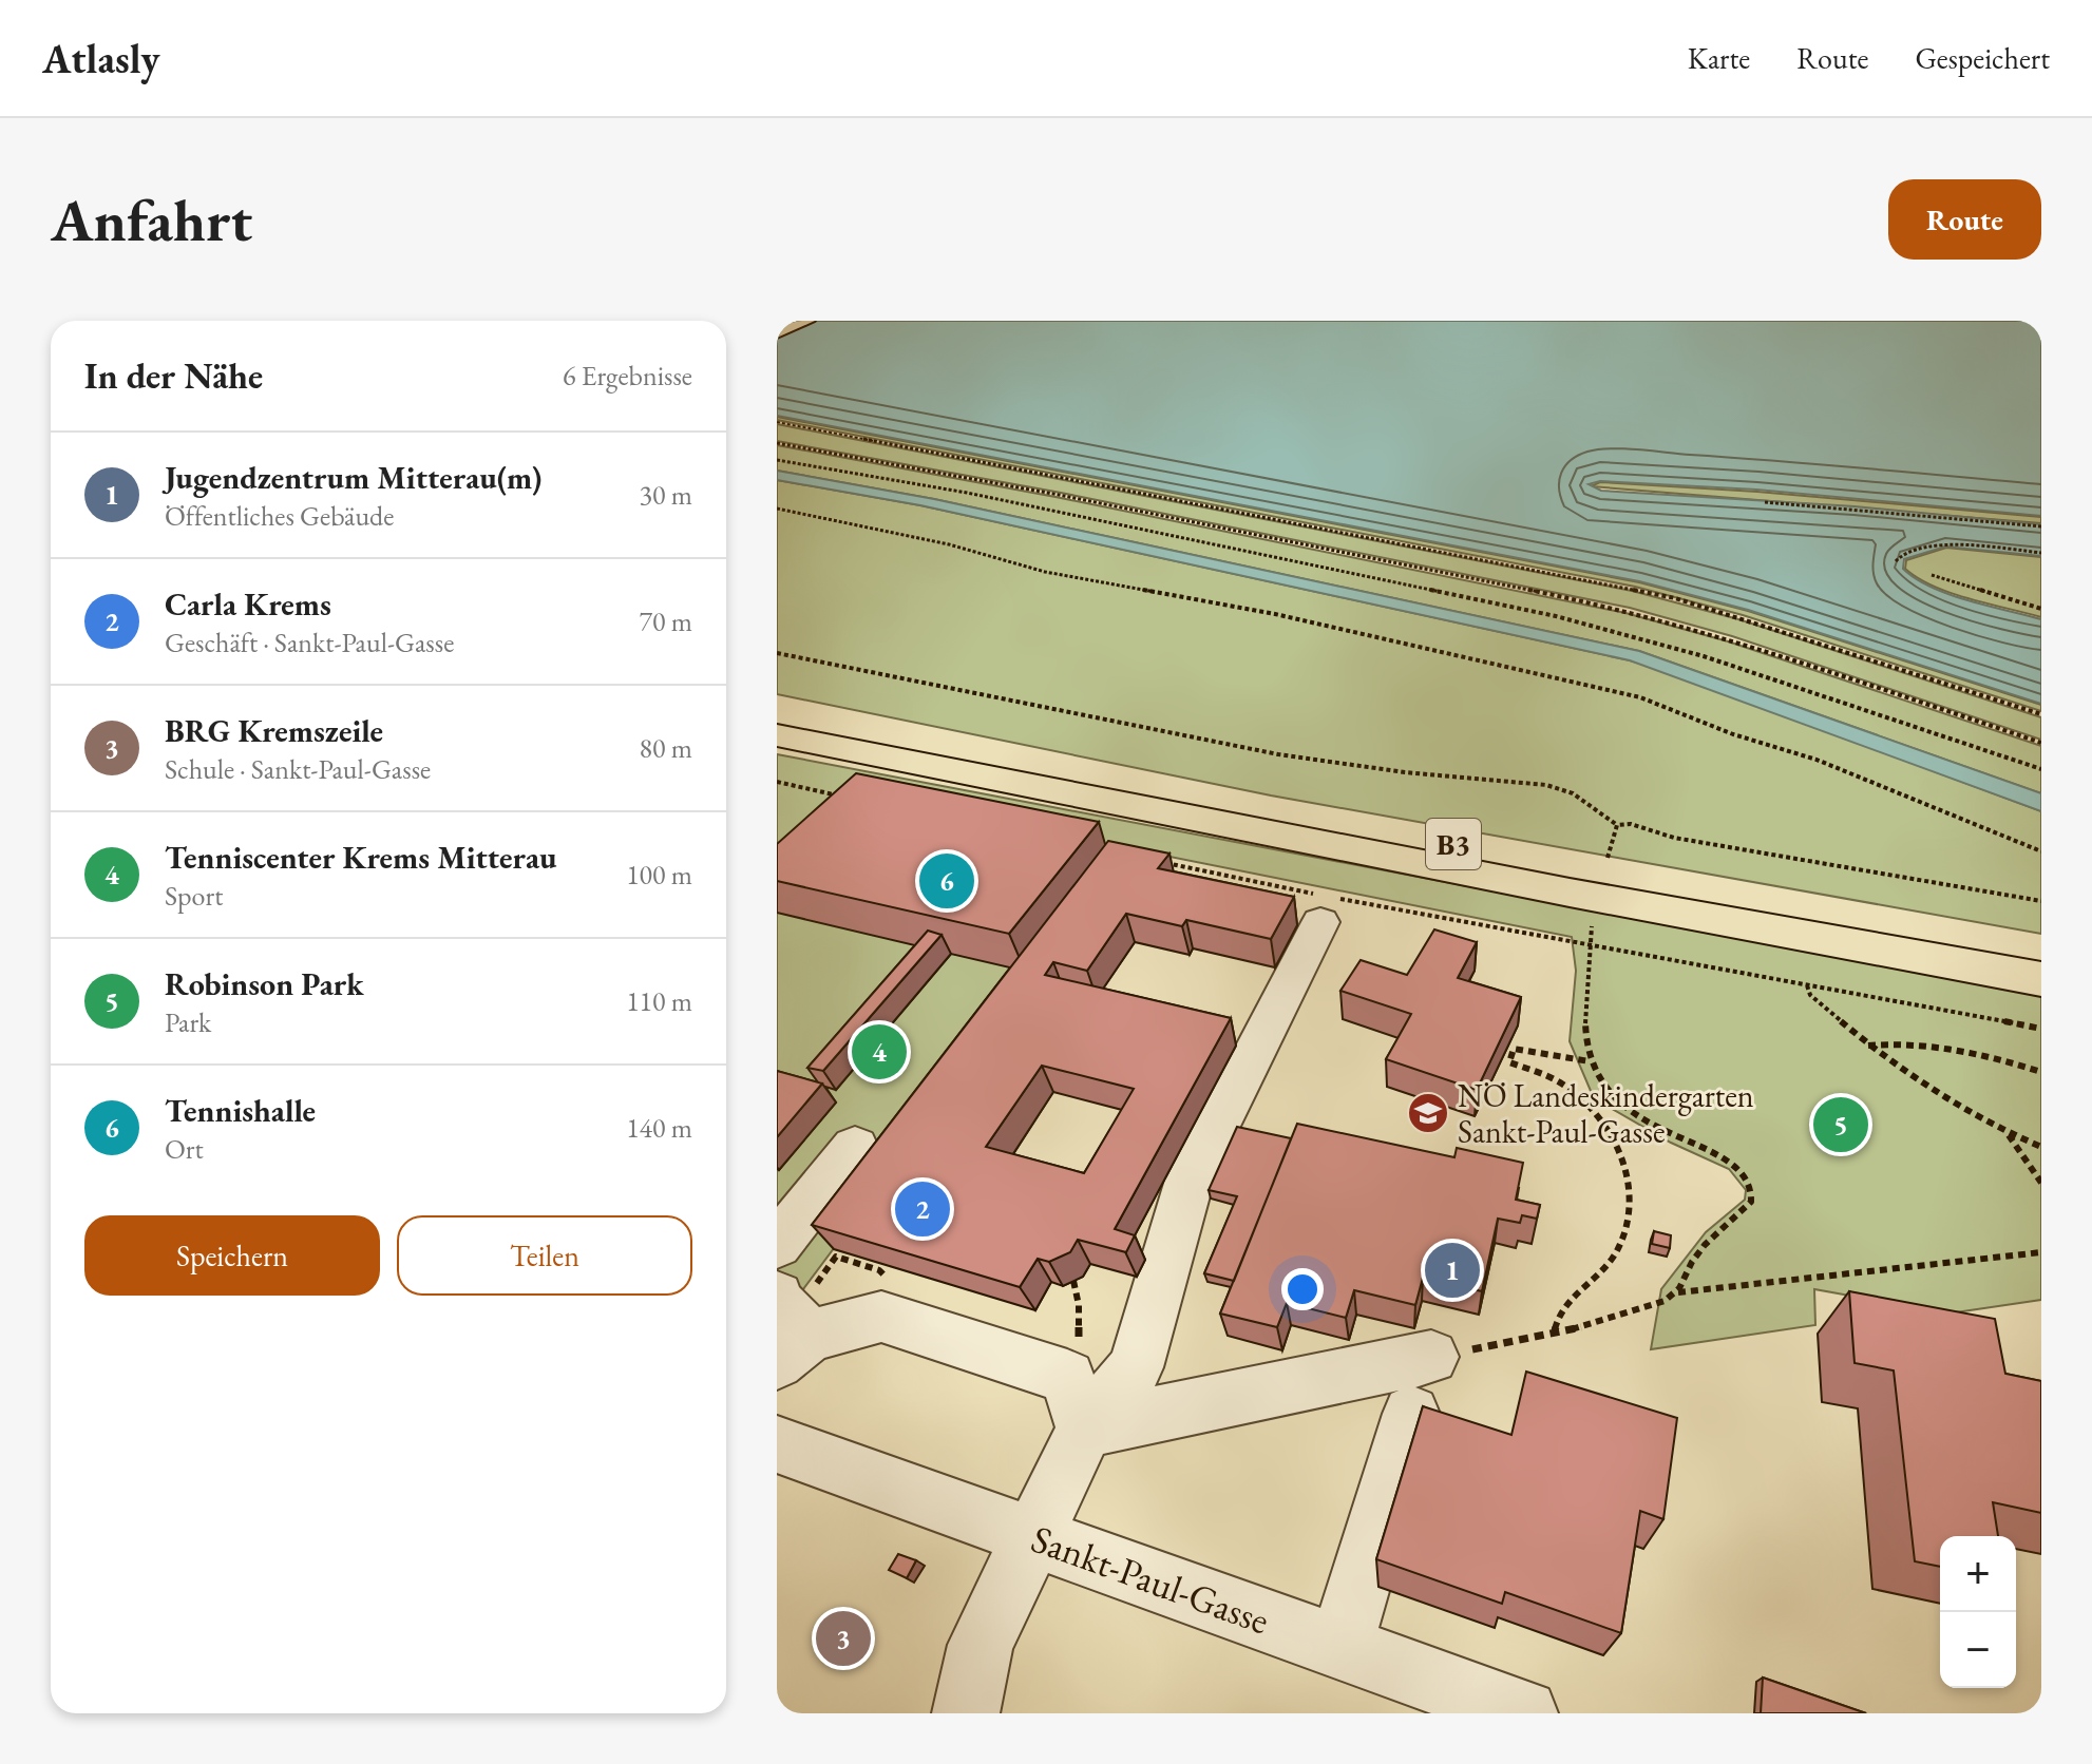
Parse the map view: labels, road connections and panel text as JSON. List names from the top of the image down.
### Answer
{
  "streets": {
    "main road": ["B3"],
    "street": ["Sankt-Paul-Gasse"]
  },
  "places": {
    "school or university": ["NÖ Landeskindergarten Sankt-Paul-Gasse"]
  },
  "page": {
    "header": "Atlasly",
    "nav": ["Karte", "Route", "Gespeichert"],
    "buttons": [
      "Route",
      ["Speichern", "Teilen"]
    ],
    "title": "Anfahrt",
    "heading": ["In der Nähe", "6 Ergebnisse"],
    "list": [
      {
        "mark": "1",
        "name": "Jugendzentrum Mitterau(m)",
        "note": "Öffentliches Gebäude",
        "value": "30 m"
      },
      {
        "mark": "2",
        "name": "Carla Krems",
        "note": "Geschäft · Sankt-Paul-Gasse",
        "value": "70 m"
      },
      {
        "mark": "3",
        "name": "BRG Kremszeile",
        "note": "Schule · Sankt-Paul-Gasse",
        "value": "80 m"
      },
      {
        "mark": "4",
        "name": "Tenniscenter Krems Mitterau",
        "note": "Sport",
        "value": "100 m"
      },
      {
        "mark": "5",
        "name": "Robinson Park",
        "note": "Park",
        "value": "110 m"
      },
      {
        "mark": "6",
        "name": "Tennishalle",
        "note": "Ort",
        "value": "140 m"
      }
    ],
    "pins": [
      "6",
      "4",
      "5",
      "2",
      "1",
      "3"
    ],
    "map_buttons": ["+", "−"]
  }
}
